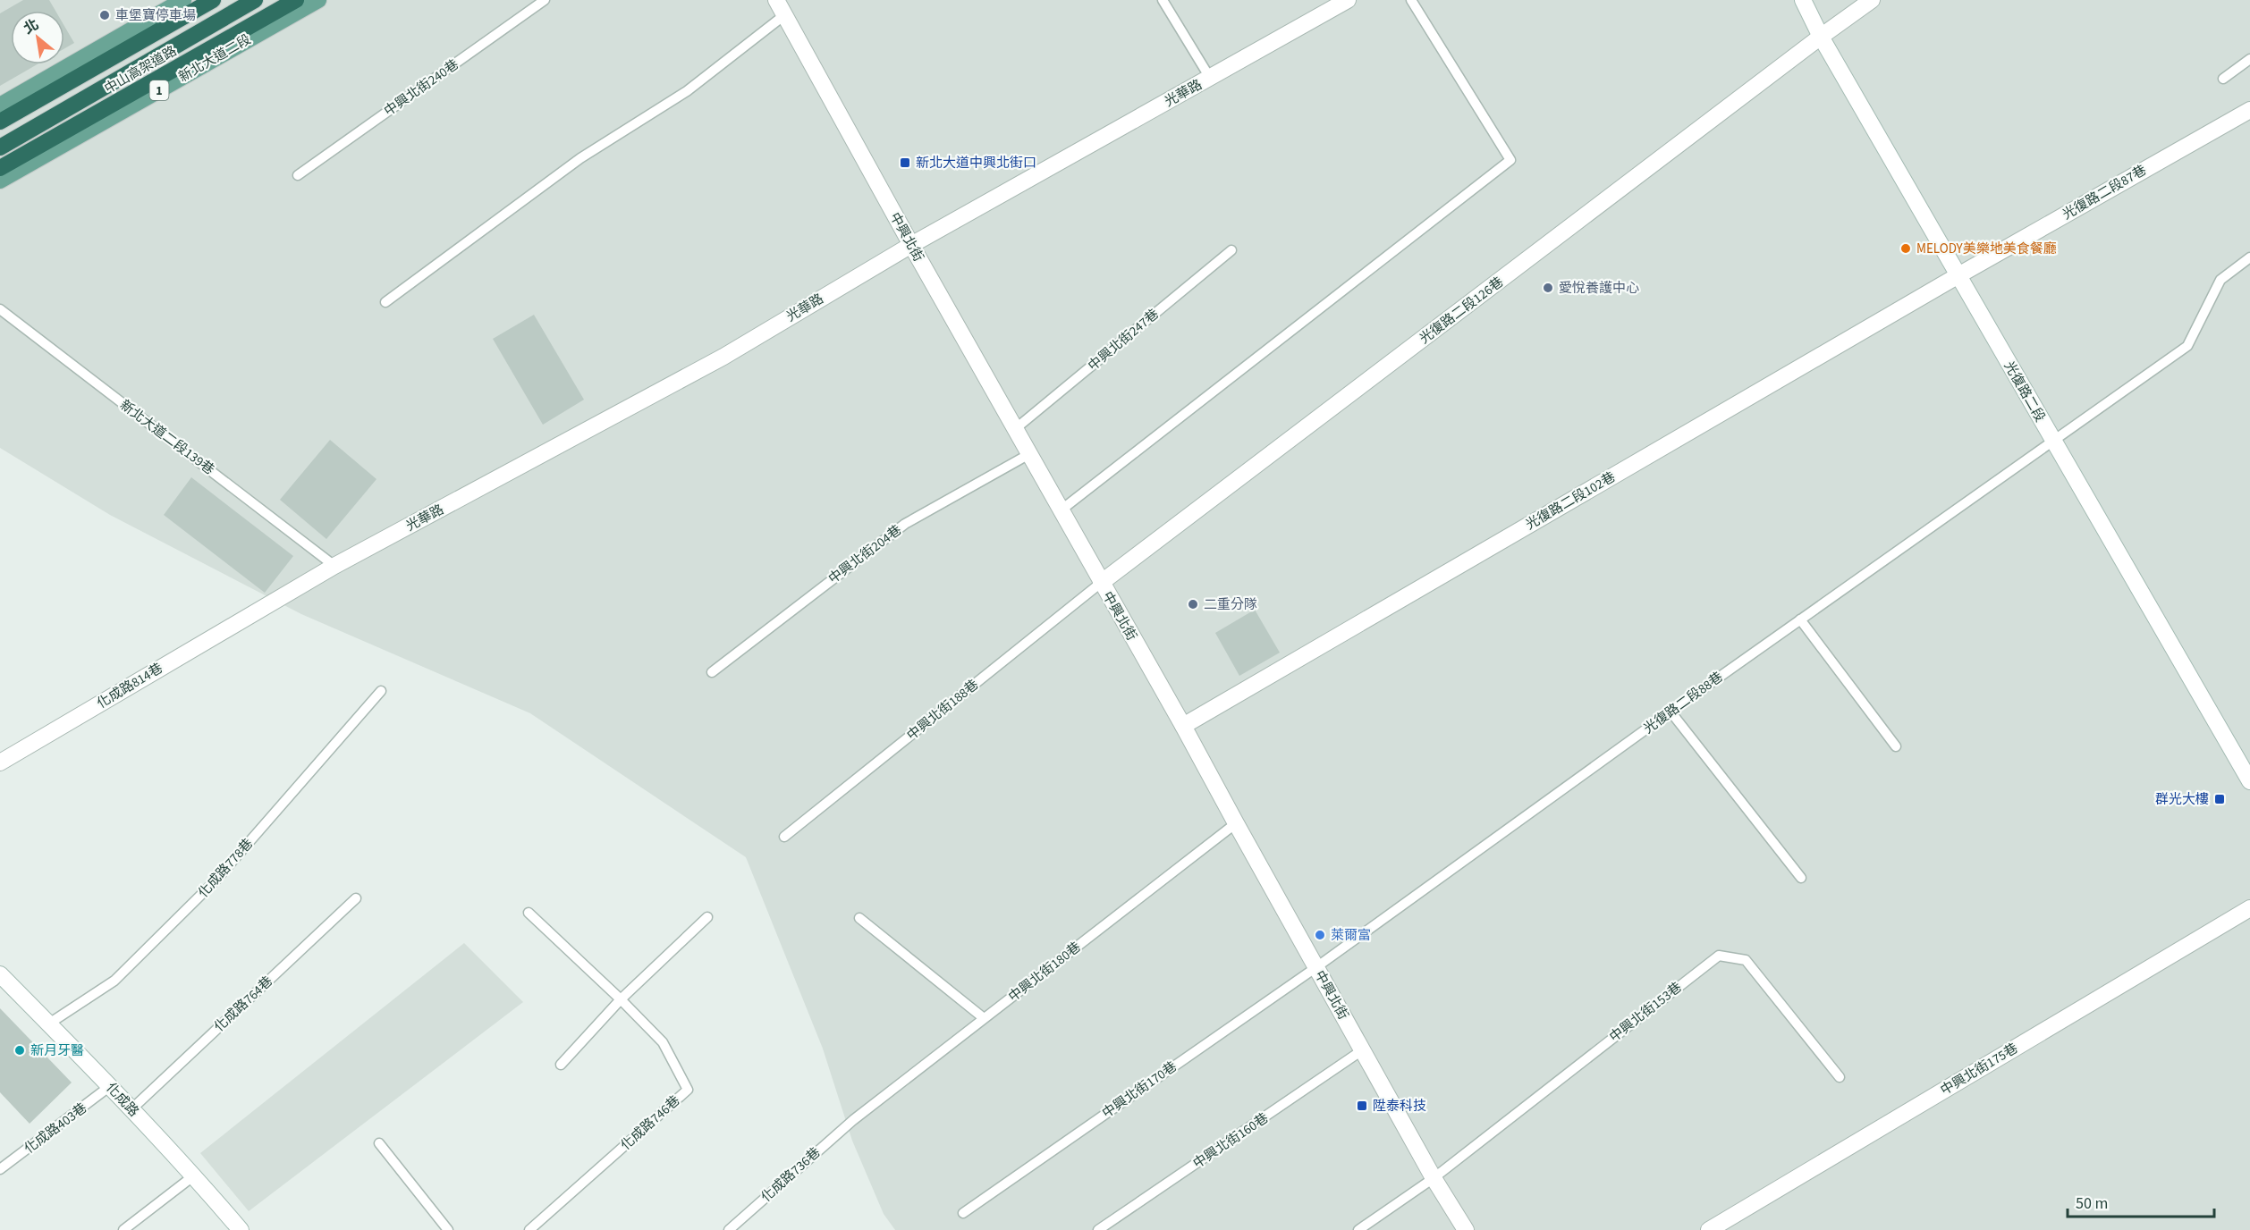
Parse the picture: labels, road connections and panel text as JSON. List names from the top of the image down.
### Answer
{
  "streets": {
    "highway": ["中山高架道路", "1"],
    "main road": ["新北大道二段"],
    "street": [
      "光華路",
      "光復路二段87巷",
      "中興北街",
      "光復路二段126巷",
      "光復路二段",
      "光復路二段102巷",
      "化成路814巷",
      "中興北街175巷",
      "化成路"
    ],
    "lane": [
      "中興北街240巷",
      "中興北街247巷",
      "新北大道二段139巷",
      "中興北街204巷",
      "光復路二段88巷",
      "中興北街188巷",
      "化成路778巷",
      "中興北街180巷",
      "化成路764巷",
      "中興北街153巷",
      "中興北街170巷",
      "化成路746巷",
      "化成路403巷",
      "中興北街160巷",
      "化成路736巷"
    ]
  },
  "crossings": [
    ["光華路", "中興北街"],
    ["光華路", "新北大道二段139巷"],
    ["光華路", "化成路814巷"],
    ["光復路二段87巷", "光復路二段"],
    ["光復路二段87巷", "光復路二段102巷"],
    ["中興北街", "光復路二段126巷"],
    ["中興北街", "中興北街247巷"],
    ["中興北街", "光復路二段102巷"],
    ["中興北街", "中興北街204巷"],
    ["中興北街", "光復路二段88巷"],
    ["中興北街", "中興北街188巷"],
    ["中興北街", "中興北街180巷"],
    ["中興北街", "中興北街153巷"],
    ["中興北街", "中興北街170巷"],
    ["中興北街", "中興北街160巷"],
    ["光復路二段126巷", "光復路二段"],
    ["光復路二段126巷", "中興北街188巷"],
    ["光復路二段", "光復路二段102巷"],
    ["光復路二段", "光復路二段88巷"],
    ["光復路二段88巷", "中興北街170巷"],
    ["化成路778巷", "化成路"],
    ["中興北街180巷", "化成路736巷"],
    ["化成路764巷", "化成路"],
    ["化成路", "化成路403巷"]
  ],
  "places": {
    "other": [
      "車堡寶停車場",
      "MELODY美樂地美食餐廳",
      "愛悅養護中心",
      "二重分隊",
      "萊爾富",
      "新月牙醫"
    ],
    "transit": ["新北大道中興北街口", "群光大樓", "陞泰科技"]
  },
  "scale_bar": "50 m",
  "north": "top left"
}
